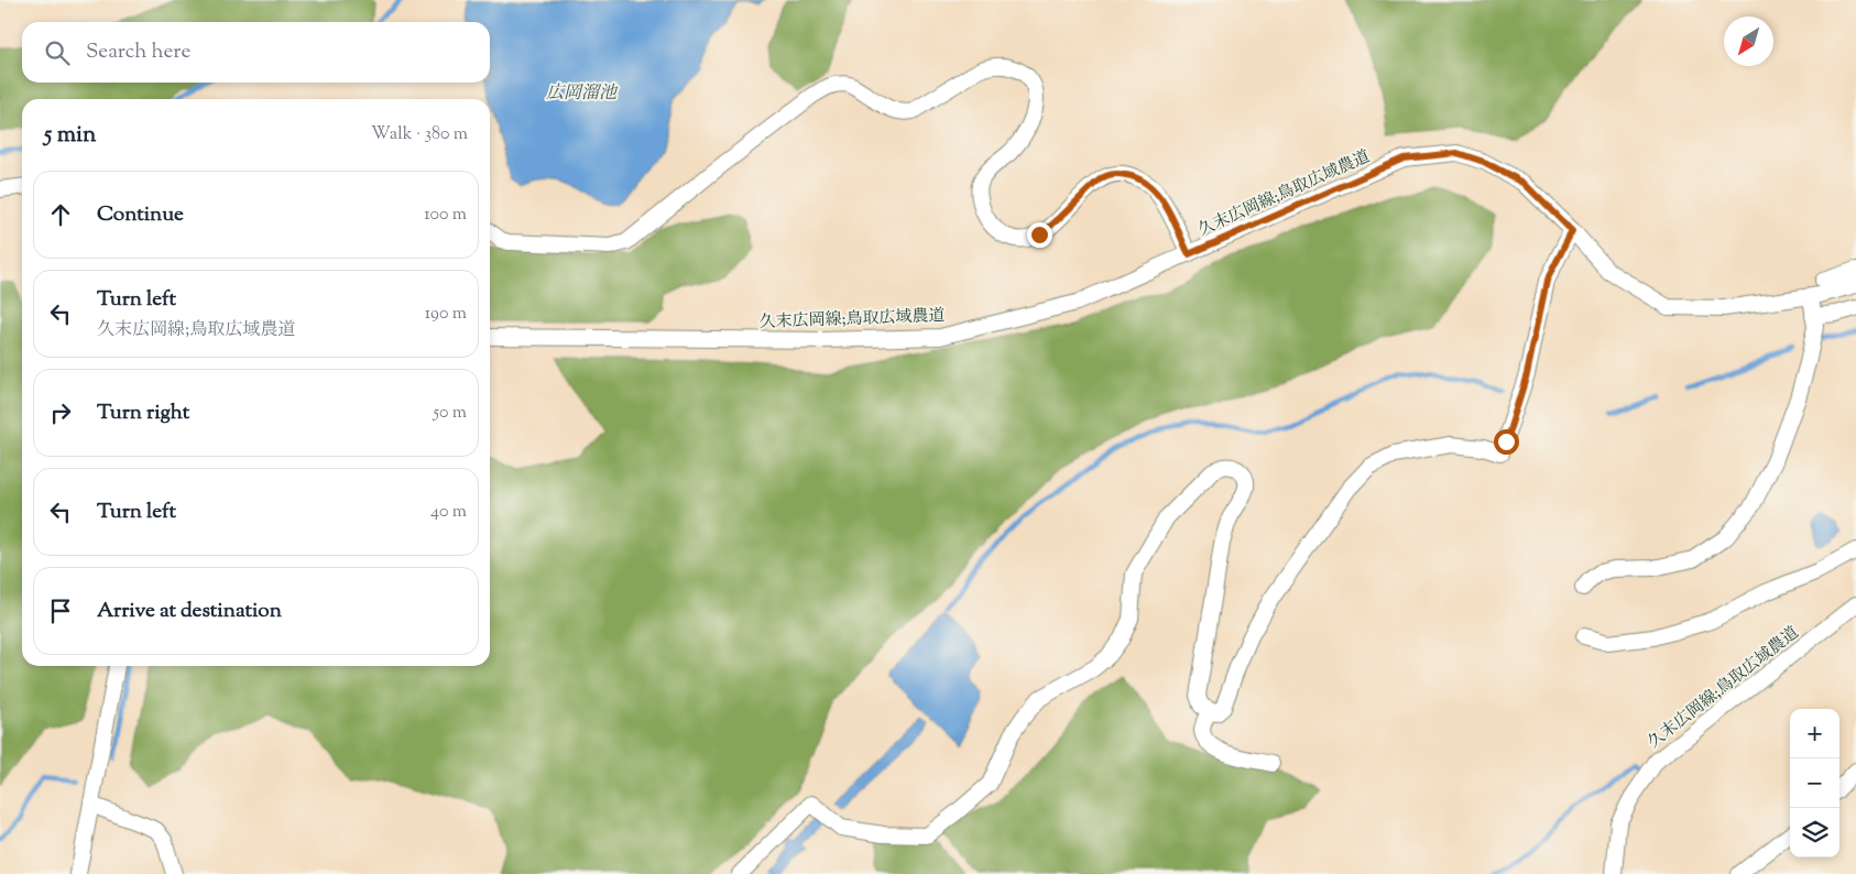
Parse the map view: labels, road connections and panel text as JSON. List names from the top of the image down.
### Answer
{
  "streets": {
    "street": ["久末広岡線;鳥取広域農道"]
  },
  "water": ["広岡溜池"],
  "north": "bottom left",
  "page": {
    "search": "Search here",
    "heading": ["5 min", "Walk · 380 m"],
    "list": [
      ["Continue", "100 m"],
      ["Turn left", "久末広岡線;鳥取広域農道", "190 m"],
      ["Turn right", "50 m"],
      ["Turn left", "40 m"],
      "Arrive at destination"
    ],
    "map_buttons": ["+", "−"]
  }
}
